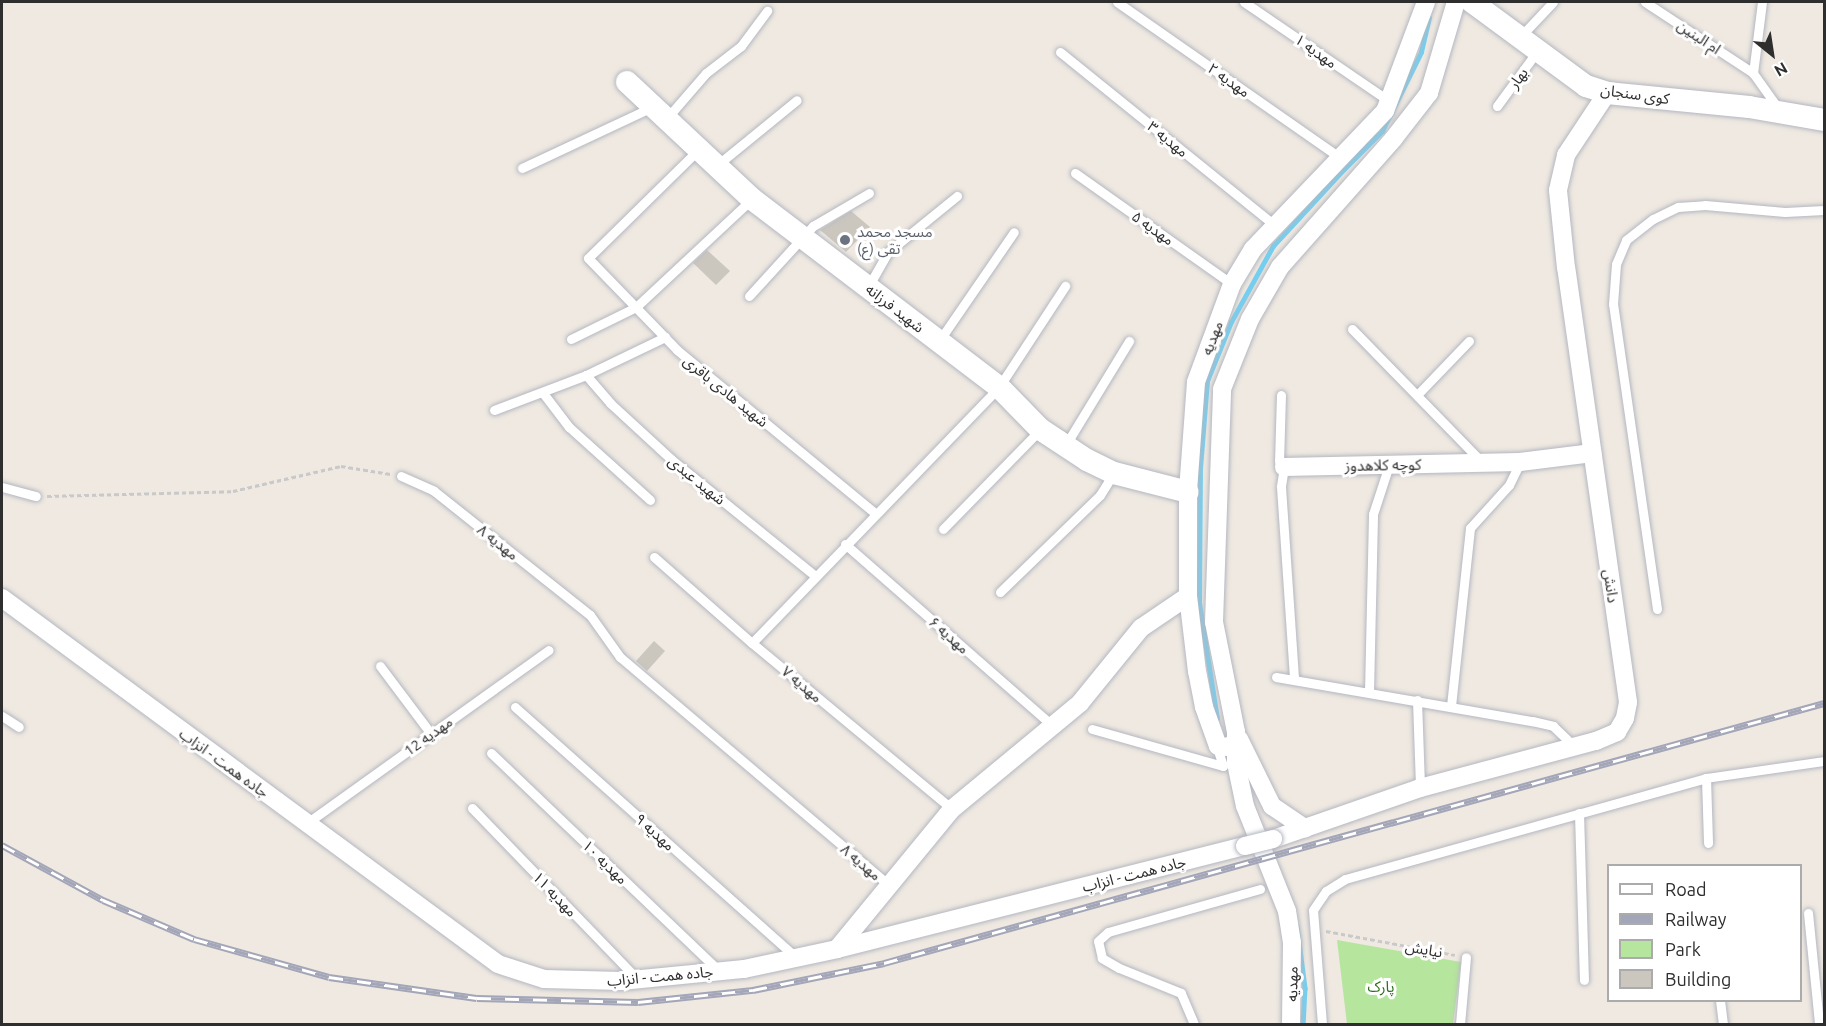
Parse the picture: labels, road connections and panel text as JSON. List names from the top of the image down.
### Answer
{
  "streets": {
    "street": [
      "کوی سنجان",
      "شهید فرزانه",
      "مهدیه",
      "کوچه کلاهدوز",
      "دانش",
      "جاده همت - انزاب"
    ],
    "lane": [
      "ام البنین",
      "مهدیه ۱",
      "بهار",
      "مهدیه ۲",
      "مهدیه ۳",
      "مهدیه ۵",
      "شهید هادی باقری",
      "شهید عبدی",
      "مهدیه ۸",
      "مهدیه ۶",
      "مهدیه ۷",
      "مهدیه 12",
      "مهدیه ۹",
      "مهدیه ۱۰",
      "مهدیه ۱۱"
    ],
    "path": ["نیایش"]
  },
  "crossings": [
    ["مهدیه ۱", "مهدیه"],
    ["بهار", "کوی سنجان"],
    ["مهدیه ۲", "مهدیه"],
    ["کوی سنجان", "دانش"],
    ["مهدیه ۳", "مهدیه"],
    ["مهدیه ۵", "مهدیه"],
    ["شهید فرزانه", "مهدیه"],
    ["شهید فرزانه", "شهید هادی باقری"],
    ["کوچه کلاهدوز", "دانش"],
    ["دانش", "جاده همت - انزاب"],
    ["مهدیه 12", "جاده همت - انزاب"],
    ["جاده همت - انزاب", "مهدیه ۹"],
    ["جاده همت - انزاب", "مهدیه ۱۰"],
    ["جاده همت - انزاب", "مهدیه ۱۱"]
  ],
  "parks": ["پارک"],
  "places": ["مسجد محمد تقی (ع)"],
  "legend": [
    "Road",
    "Railway",
    "Park",
    "Building"
  ],
  "north": "bottom right"
}
